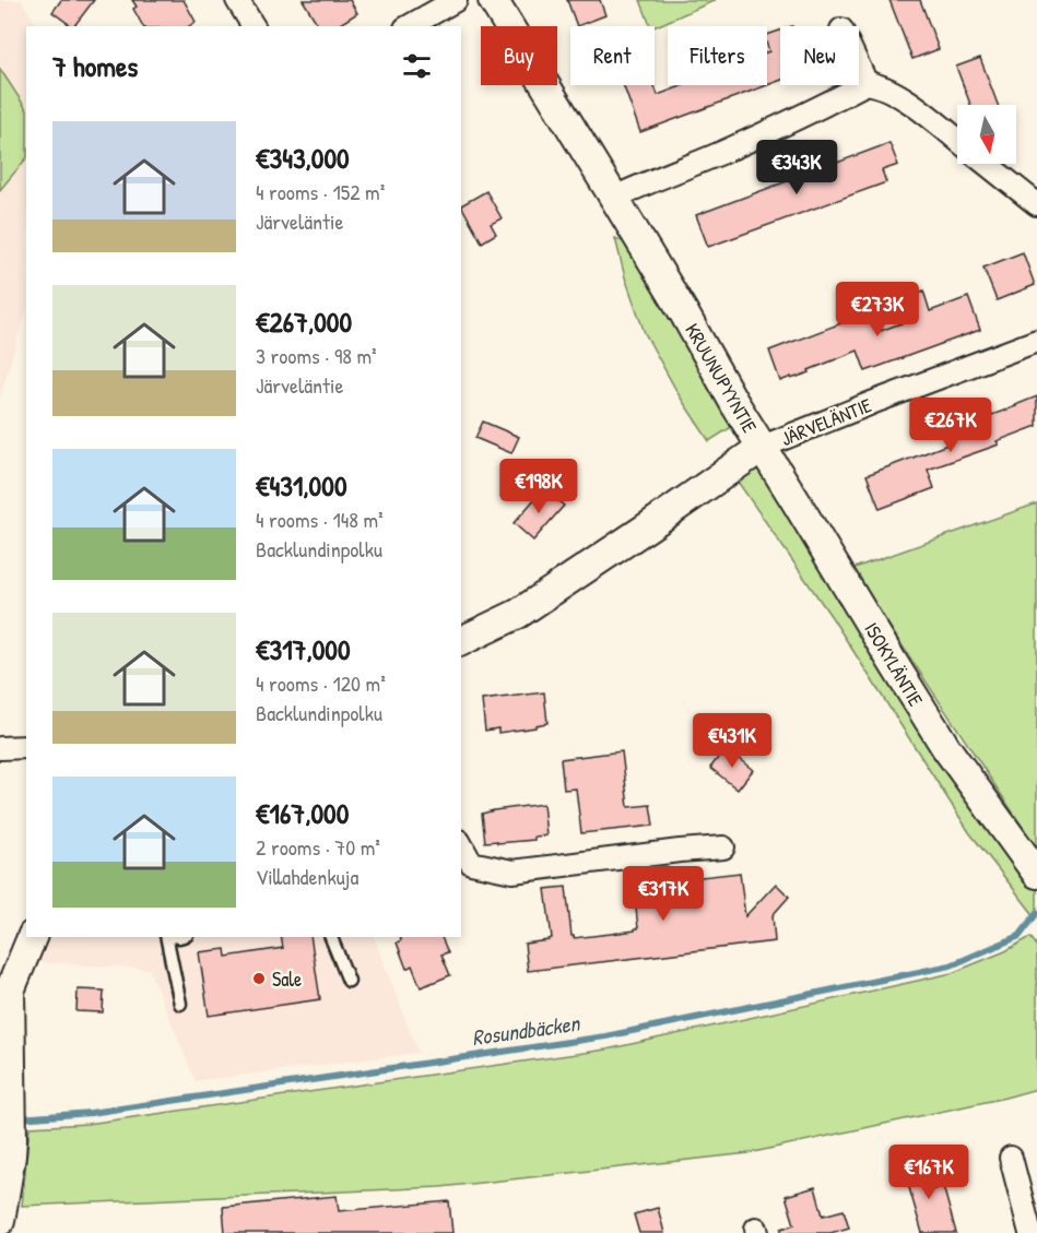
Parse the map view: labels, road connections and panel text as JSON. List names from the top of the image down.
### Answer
{
  "streets": {
    "street": ["KRUUNUPYYNTIE", "JÄRVELÄNTIE", "ISOKYLÄNTIE"]
  },
  "crossings": [
    ["KRUUNUPYYNTIE", "JÄRVELÄNTIE"],
    ["KRUUNUPYYNTIE", "ISOKYLÄNTIE"],
    ["JÄRVELÄNTIE", "ISOKYLÄNTIE"]
  ],
  "water": ["Rosundbäcken"],
  "places": ["Sale"],
  "north": "bottom",
  "page": {
    "chip": [
      "Buy",
      "Rent",
      "Filters",
      "New"
    ],
    "heading": "7 homes",
    "list": [
      {
        "name": "€343,000",
        "note": "4 rooms · 152 m² · Järveläntie"
      },
      {
        "name": "€267,000",
        "note": "3 rooms · 98 m² · Järveläntie"
      },
      {
        "name": "€431,000",
        "note": "4 rooms · 148 m² · Backlundinpolku"
      },
      {
        "name": "€317,000",
        "note": "4 rooms · 120 m² · Backlundinpolku"
      },
      {
        "name": "€167,000",
        "note": "2 rooms · 70 m² · Villahdenkuja"
      }
    ],
    "price": [
      "€343K",
      "€273K",
      "€267K",
      "€198K",
      "€431K",
      "€317K",
      "€167K"
    ]
  }
}
